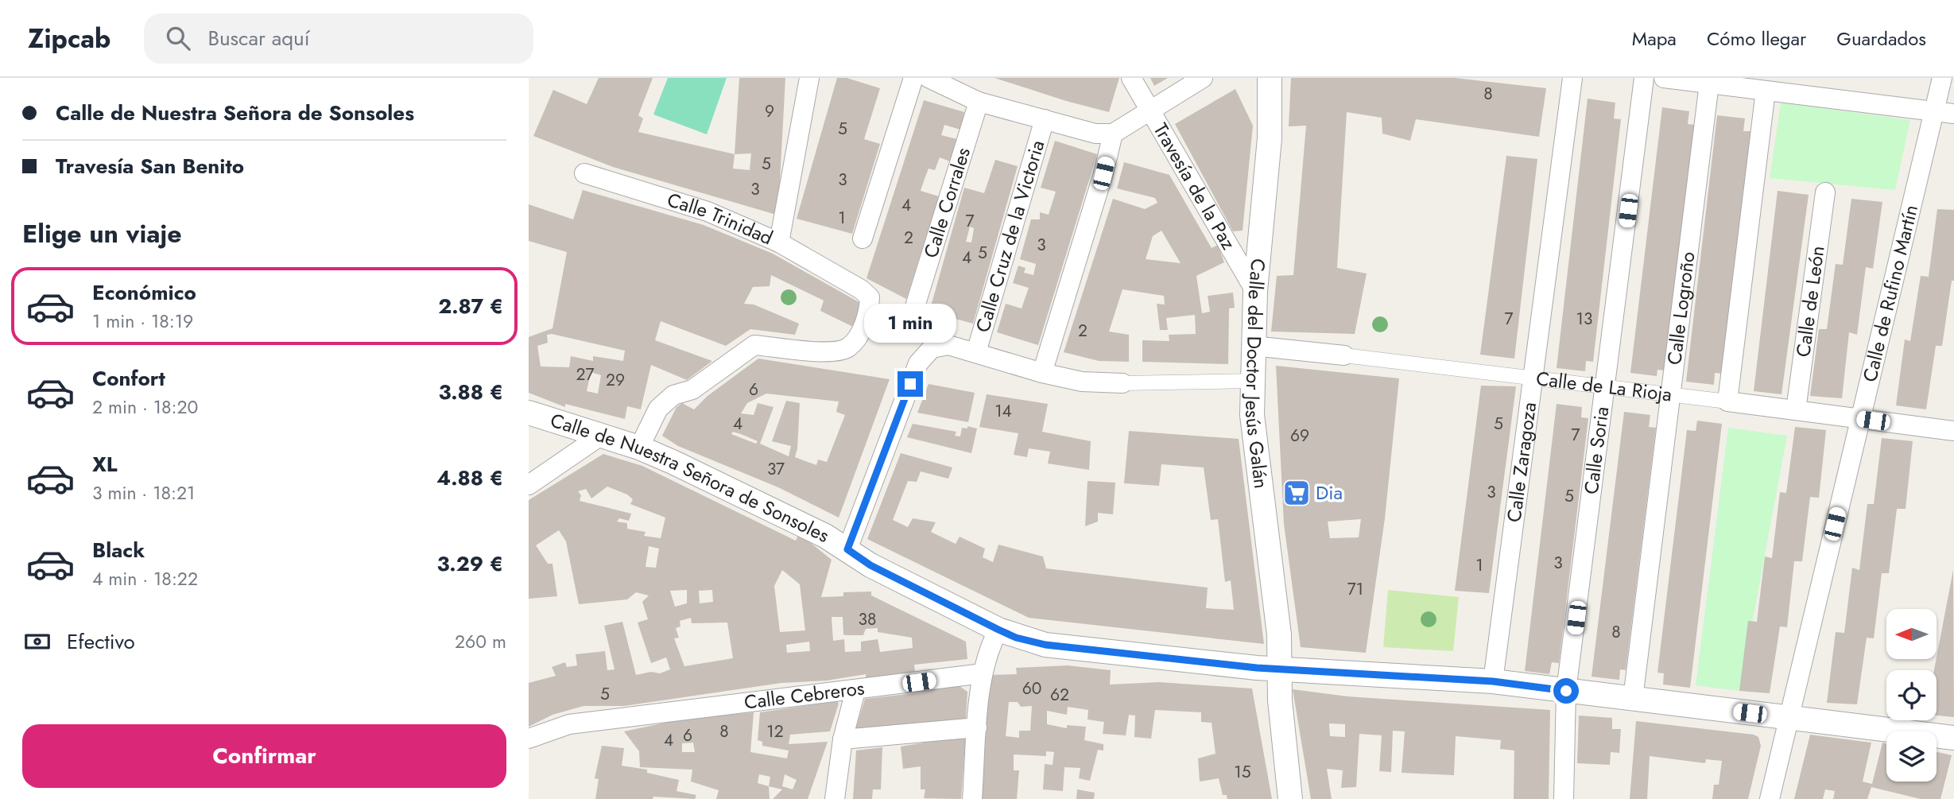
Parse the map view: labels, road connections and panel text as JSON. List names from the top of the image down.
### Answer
{
  "streets": {
    "street": [
      "Travesía de la Paz",
      "Calle Corrales",
      "Calle Trinidad",
      "Calle Cruz de la Victoria",
      "Calle de Rufino Martín",
      "Calle de León",
      "Calle Logroño",
      "Calle del Doctor Jesús Galán",
      "Calle de La Rioja",
      "Calle Soria",
      "Calle Zaragoza",
      "Calle de Nuestra Señora de Sonsoles",
      "Calle Cebreros"
    ]
  },
  "crossings": [
    ["Travesía de la Paz", "Calle del Doctor Jesús Galán"],
    ["Calle Trinidad", "Calle de Nuestra Señora de Sonsoles"],
    ["Calle de Rufino Martín", "Calle de La Rioja"],
    ["Calle de Rufino Martín", "Calle de Nuestra Señora de Sonsoles"],
    ["Calle de León", "Calle de La Rioja"],
    ["Calle Logroño", "Calle de La Rioja"],
    ["Calle Logroño", "Calle de Nuestra Señora de Sonsoles"],
    ["Calle del Doctor Jesús Galán", "Calle de La Rioja"],
    ["Calle del Doctor Jesús Galán", "Calle de Nuestra Señora de Sonsoles"],
    ["Calle de La Rioja", "Calle Soria"],
    ["Calle de La Rioja", "Calle Zaragoza"],
    ["Calle Soria", "Calle de Nuestra Señora de Sonsoles"],
    ["Calle Zaragoza", "Calle de Nuestra Señora de Sonsoles"]
  ],
  "places": {
    "supermarket": ["Dia"]
  },
  "house_numbers": [
    "8",
    "9",
    "5",
    "5",
    "3",
    "3",
    "4",
    "1",
    "7",
    "2",
    "3",
    "5",
    "4",
    "7",
    "13",
    "2",
    "27",
    "29",
    "6",
    "14",
    "4",
    "5",
    "7",
    "69",
    "37",
    "3",
    "5",
    "3",
    "1",
    "71",
    "38",
    "8",
    "60",
    "5",
    "62",
    "8",
    "12",
    "6",
    "4",
    "15"
  ],
  "north": "left",
  "page": {
    "header": "Zipcab",
    "search": "Buscar aquí",
    "nav": ["Mapa", "Cómo llegar", "Guardados"],
    "banner": ["Calle de Nuestra Señora de Sonsoles", "Travesía San Benito"],
    "heading": "Elige un viaje",
    "list": [
      {
        "name": "Económico",
        "note": "1 min · 18:19",
        "value": "2.87 €"
      },
      {
        "name": "Confort",
        "note": "2 min · 18:20",
        "value": "3.88 €"
      },
      {
        "name": "XL",
        "note": "3 min · 18:21",
        "value": "4.88 €"
      },
      {
        "name": "Black",
        "note": "4 min · 18:22",
        "value": "3.29 €"
      }
    ],
    "bubble": "1 min",
    "pay": ["Efectivo", "260 m"],
    "buttons": "Confirmar"
  }
}
